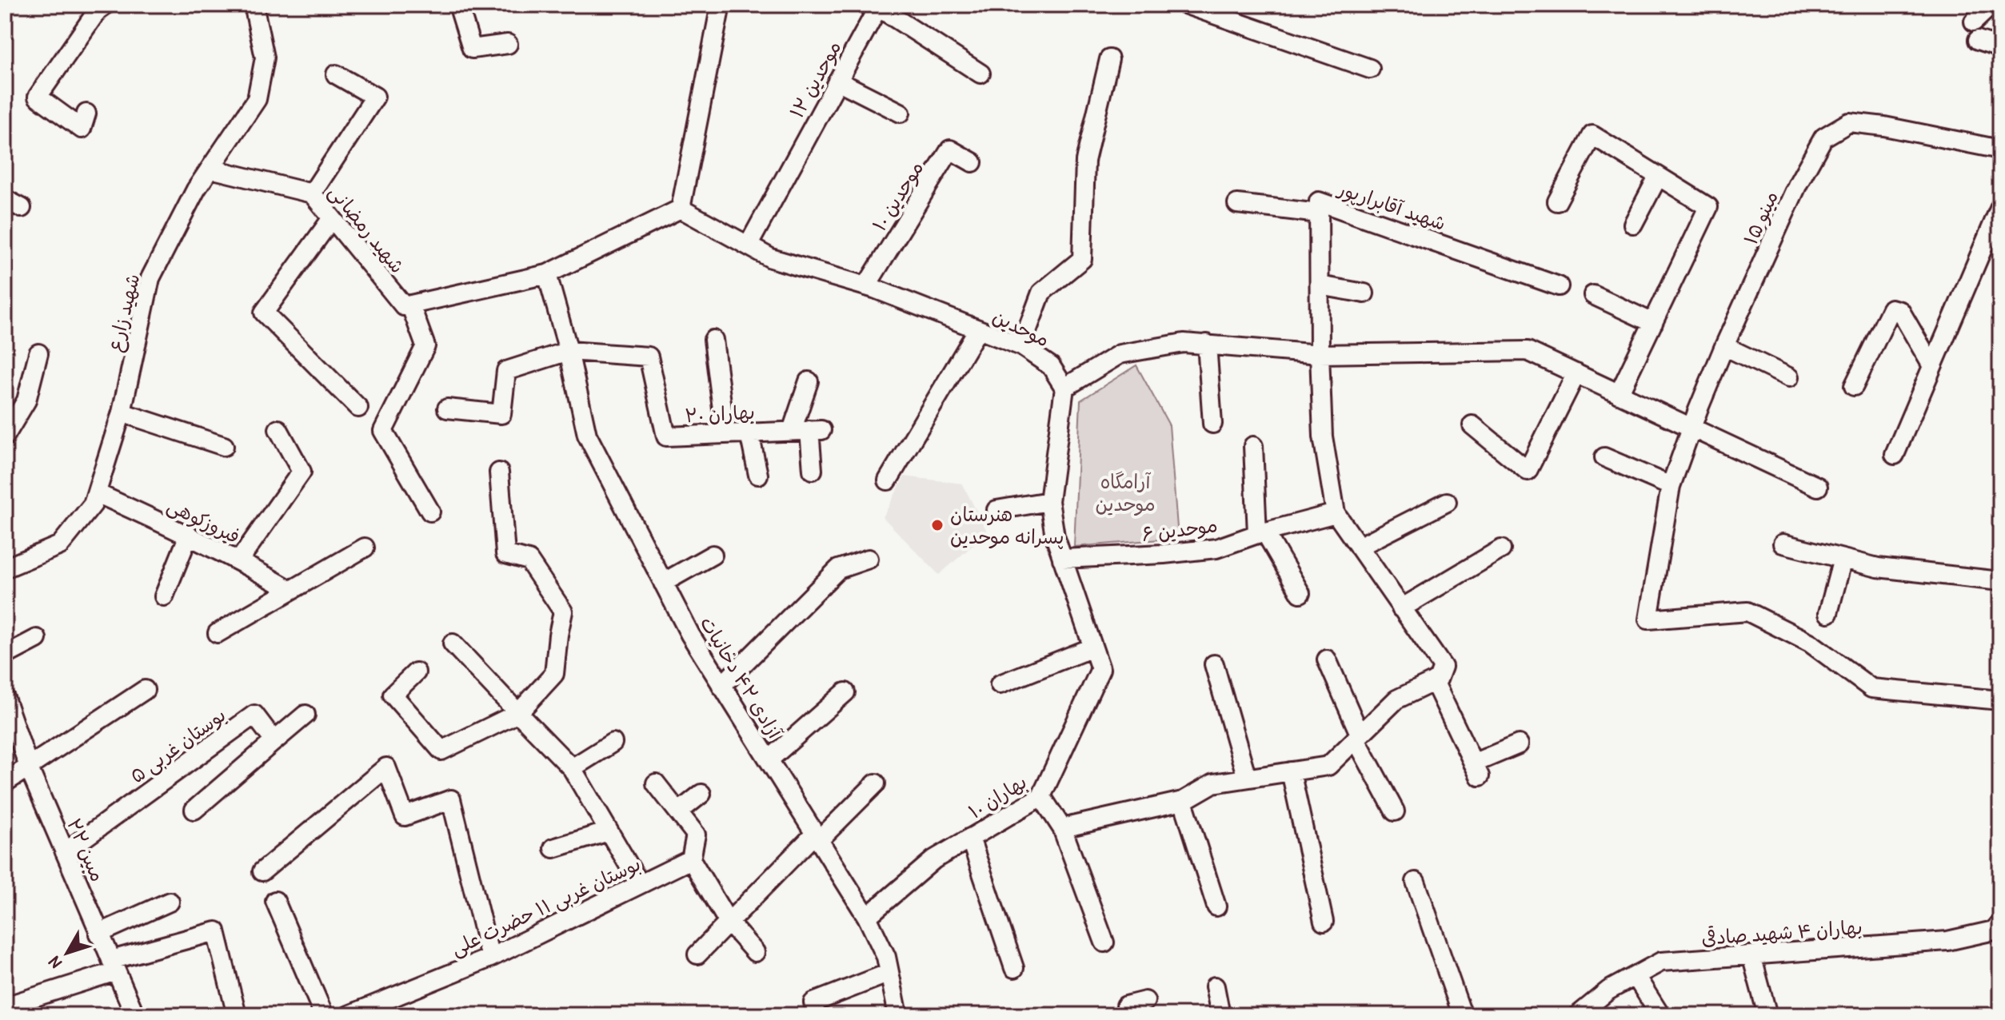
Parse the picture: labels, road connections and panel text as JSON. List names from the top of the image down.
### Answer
{
  "streets": {
    "street": [
      "موحدین ۱۲",
      "موحدین ۱۰",
      "شهید آقابرارپور",
      "مینو ۱۵",
      "شهید رمضانی",
      "شهید زارع",
      "موحدین",
      "بهاران ۲۰",
      "فیروزکوهی",
      "موحدین ۶",
      "آزادی ۴۲ دخانیات",
      "بوستان غربی ۵",
      "بهاران ۱۰",
      "مبین ۲۲",
      "بوستان غربی ۱۱ حضرت علی",
      "بهاران ۴ شهید صادقی"
    ]
  },
  "crossings": [
    ["موحدین ۱۲", "موحدین"],
    ["موحدین ۱۰", "موحدین"],
    ["شهید آقابرارپور", "موحدین ۶"],
    ["شهید رمضانی", "شهید زارع"],
    ["شهید زارع", "فیروزکوهی"],
    ["بهاران ۲۰", "آزادی ۴۲ دخانیات"],
    ["آزادی ۴۲ دخانیات", "بهاران ۱۰"],
    ["بوستان غربی ۵", "مبین ۲۲"]
  ],
  "parks": ["آرامگاه موحدین"],
  "places": ["هنرستان پسرانه موحدین"],
  "north": "bottom left"
}
